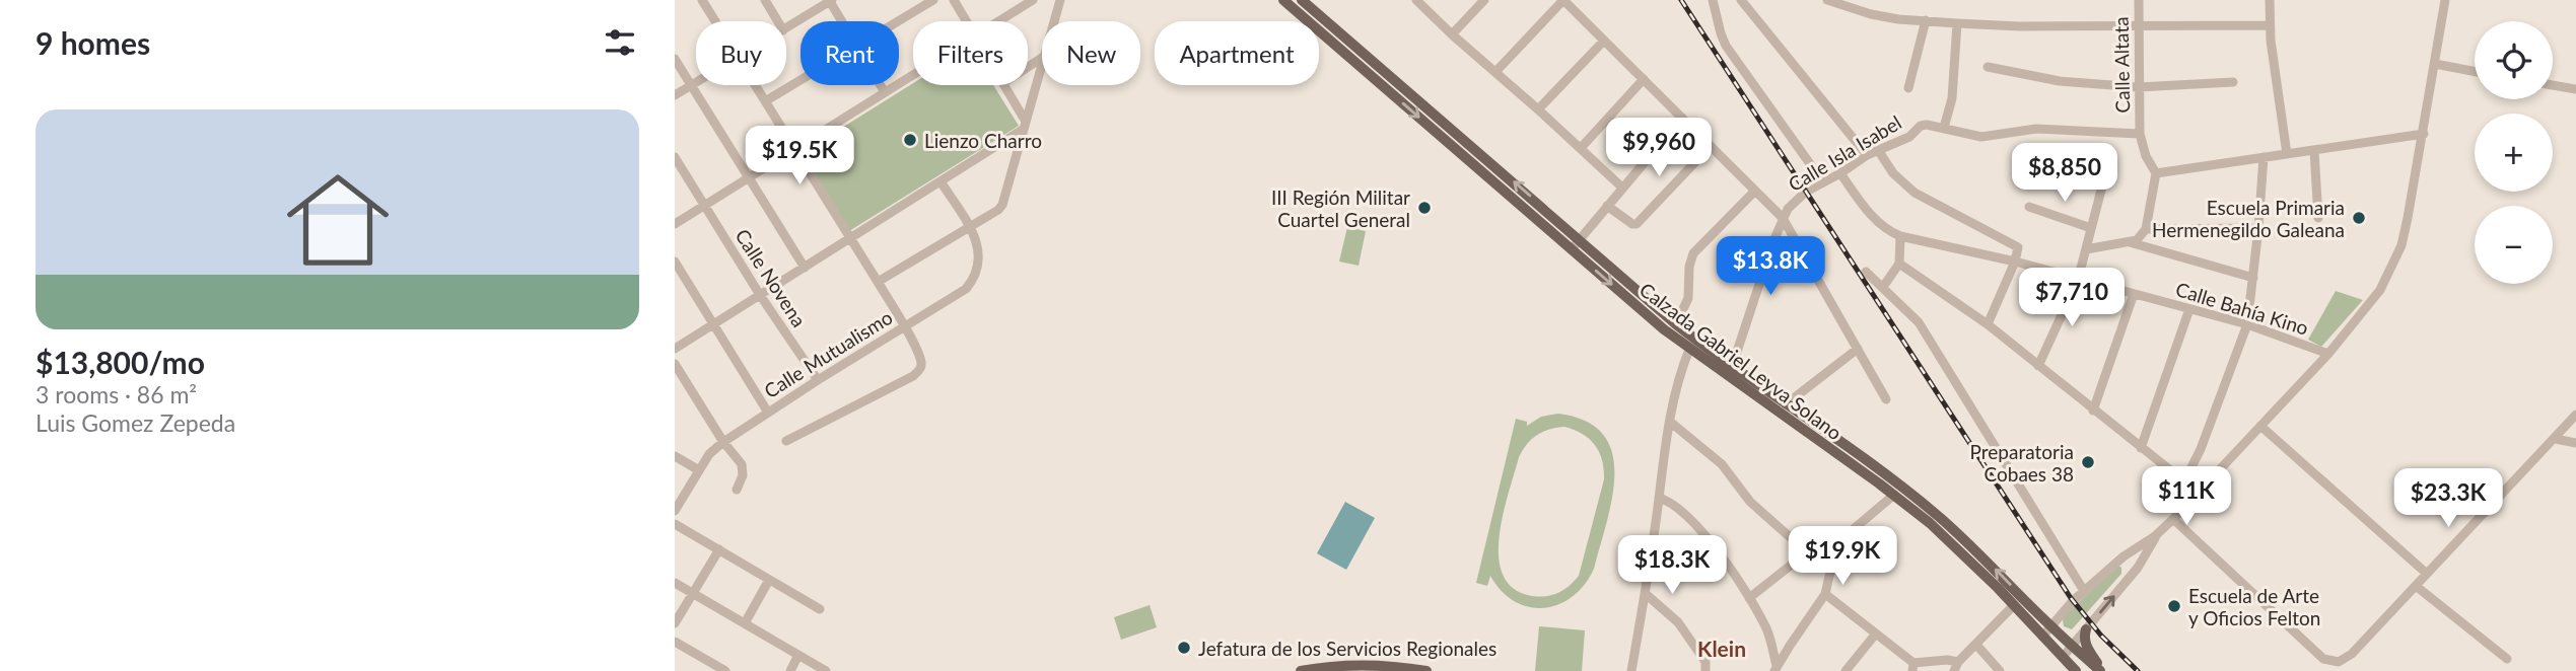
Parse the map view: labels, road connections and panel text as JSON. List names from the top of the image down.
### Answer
{
  "streets": {
    "main road": ["Calzada Gabriel Leyva Solano"],
    "street": [
      "Calle Altata",
      "Calle Isla Isabel",
      "Calle Novena",
      "Calle Bahía Kino",
      "Calle Mutualismo"
    ]
  },
  "crossings": [
    ["Calle Altata", "Calle Isla Isabel"],
    ["Calle Isla Isabel", "Calle Bahía Kino"],
    ["Calle Novena", "Calle Mutualismo"]
  ],
  "districts": ["Klein"],
  "places": [
    "Lienzo Charro",
    "III Región Militar Cuartel General",
    "Escuela Primaria Hermenegildo Galeana",
    "Preparatoria Cobaes 38",
    "Escuela de Arte y Oficios Felton",
    "Jefatura de los Servicios Regionales"
  ],
  "page": {
    "heading": "9 homes",
    "map_buttons": ["+", "−"],
    "chip": [
      "Buy",
      "Rent",
      "Filters",
      "New",
      "Apartment"
    ],
    "list": [
      {
        "name": "$13,800/mo",
        "note": "3 rooms · 86 m² · Luis Gomez Zepeda"
      }
    ],
    "price": [
      "$9,960",
      "$19.5K",
      "$8,850",
      "$13.8K",
      "$7,710",
      "$11K",
      "$23.3K",
      "$19.9K",
      "$18.3K"
    ]
  }
}
